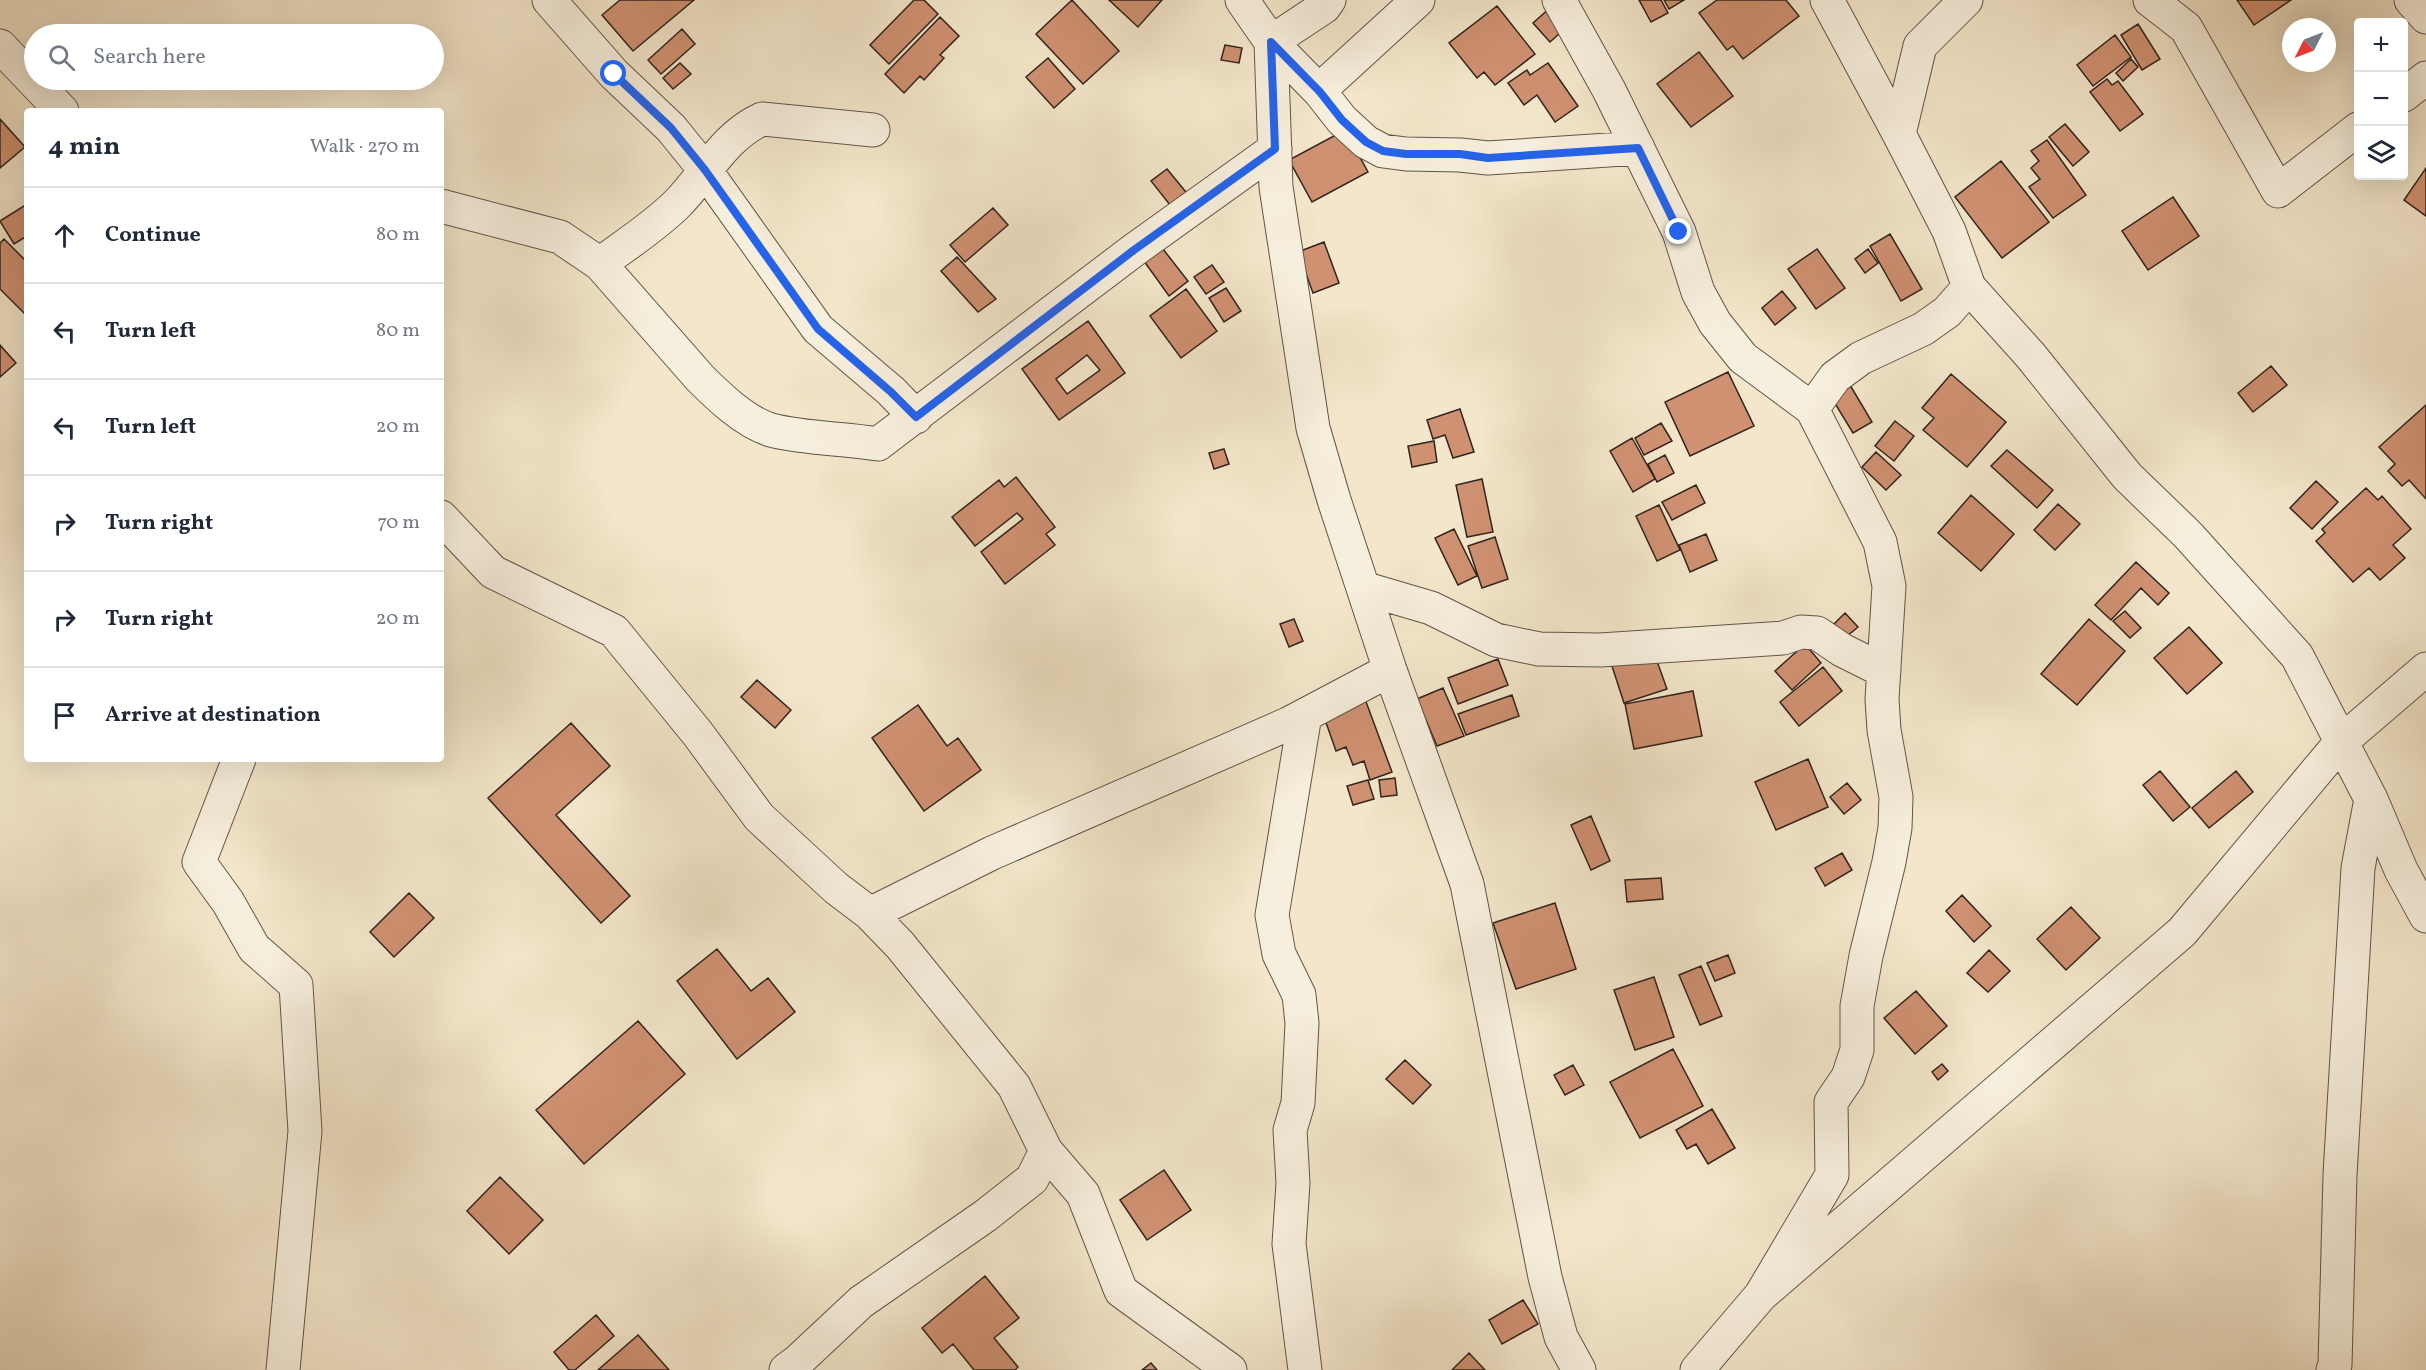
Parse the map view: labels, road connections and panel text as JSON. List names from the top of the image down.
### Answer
{
  "north": "bottom left",
  "page": {
    "map_buttons": ["+", "−"],
    "search": "Search here",
    "heading": ["4 min", "Walk · 270 m"],
    "list": [
      ["Continue", "80 m"],
      ["Turn left", "80 m"],
      ["Turn left", "20 m"],
      ["Turn right", "70 m"],
      ["Turn right", "20 m"],
      "Arrive at destination"
    ]
  }
}
